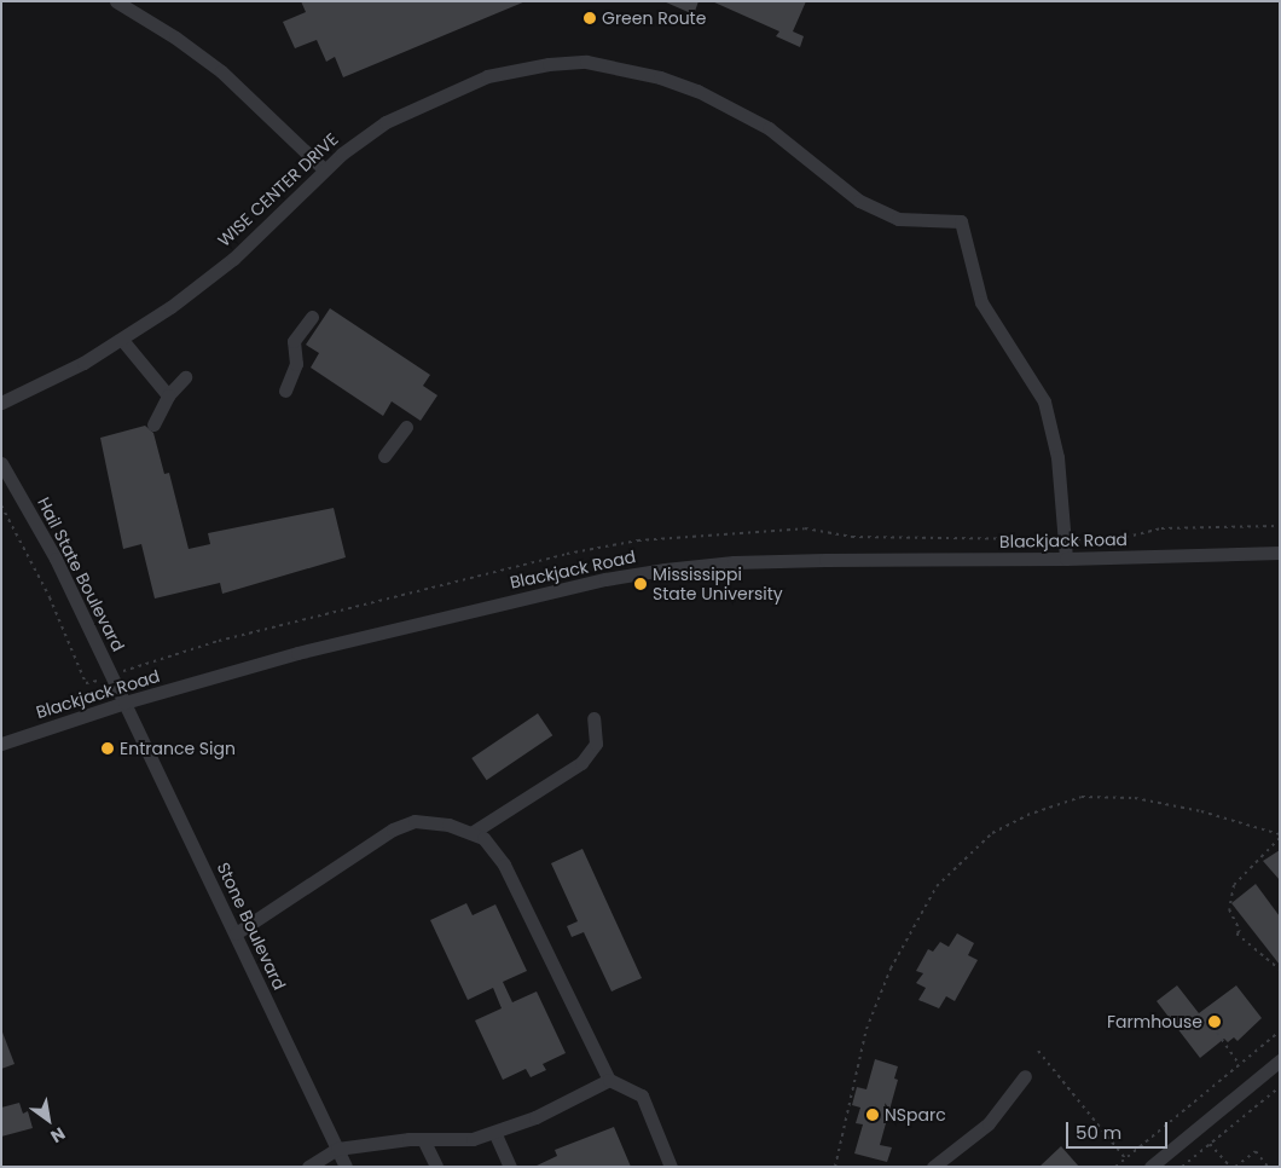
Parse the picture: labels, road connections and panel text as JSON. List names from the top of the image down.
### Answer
{
  "streets": {
    "street": [
      "WISE CENTER DRIVE",
      "Blackjack Road",
      "Hail State Boulevard",
      "Stone Boulevard"
    ]
  },
  "crossings": [
    ["WISE CENTER DRIVE", "Blackjack Road"],
    ["Blackjack Road", "Hail State Boulevard"],
    ["Blackjack Road", "Stone Boulevard"],
    ["Hail State Boulevard", "Stone Boulevard"]
  ],
  "places": [
    "Green Route",
    "Mississippi State University",
    "Entrance Sign",
    "Farmhouse",
    "NSparc"
  ],
  "scale_bar": "50 m",
  "north": "bottom right"
}
